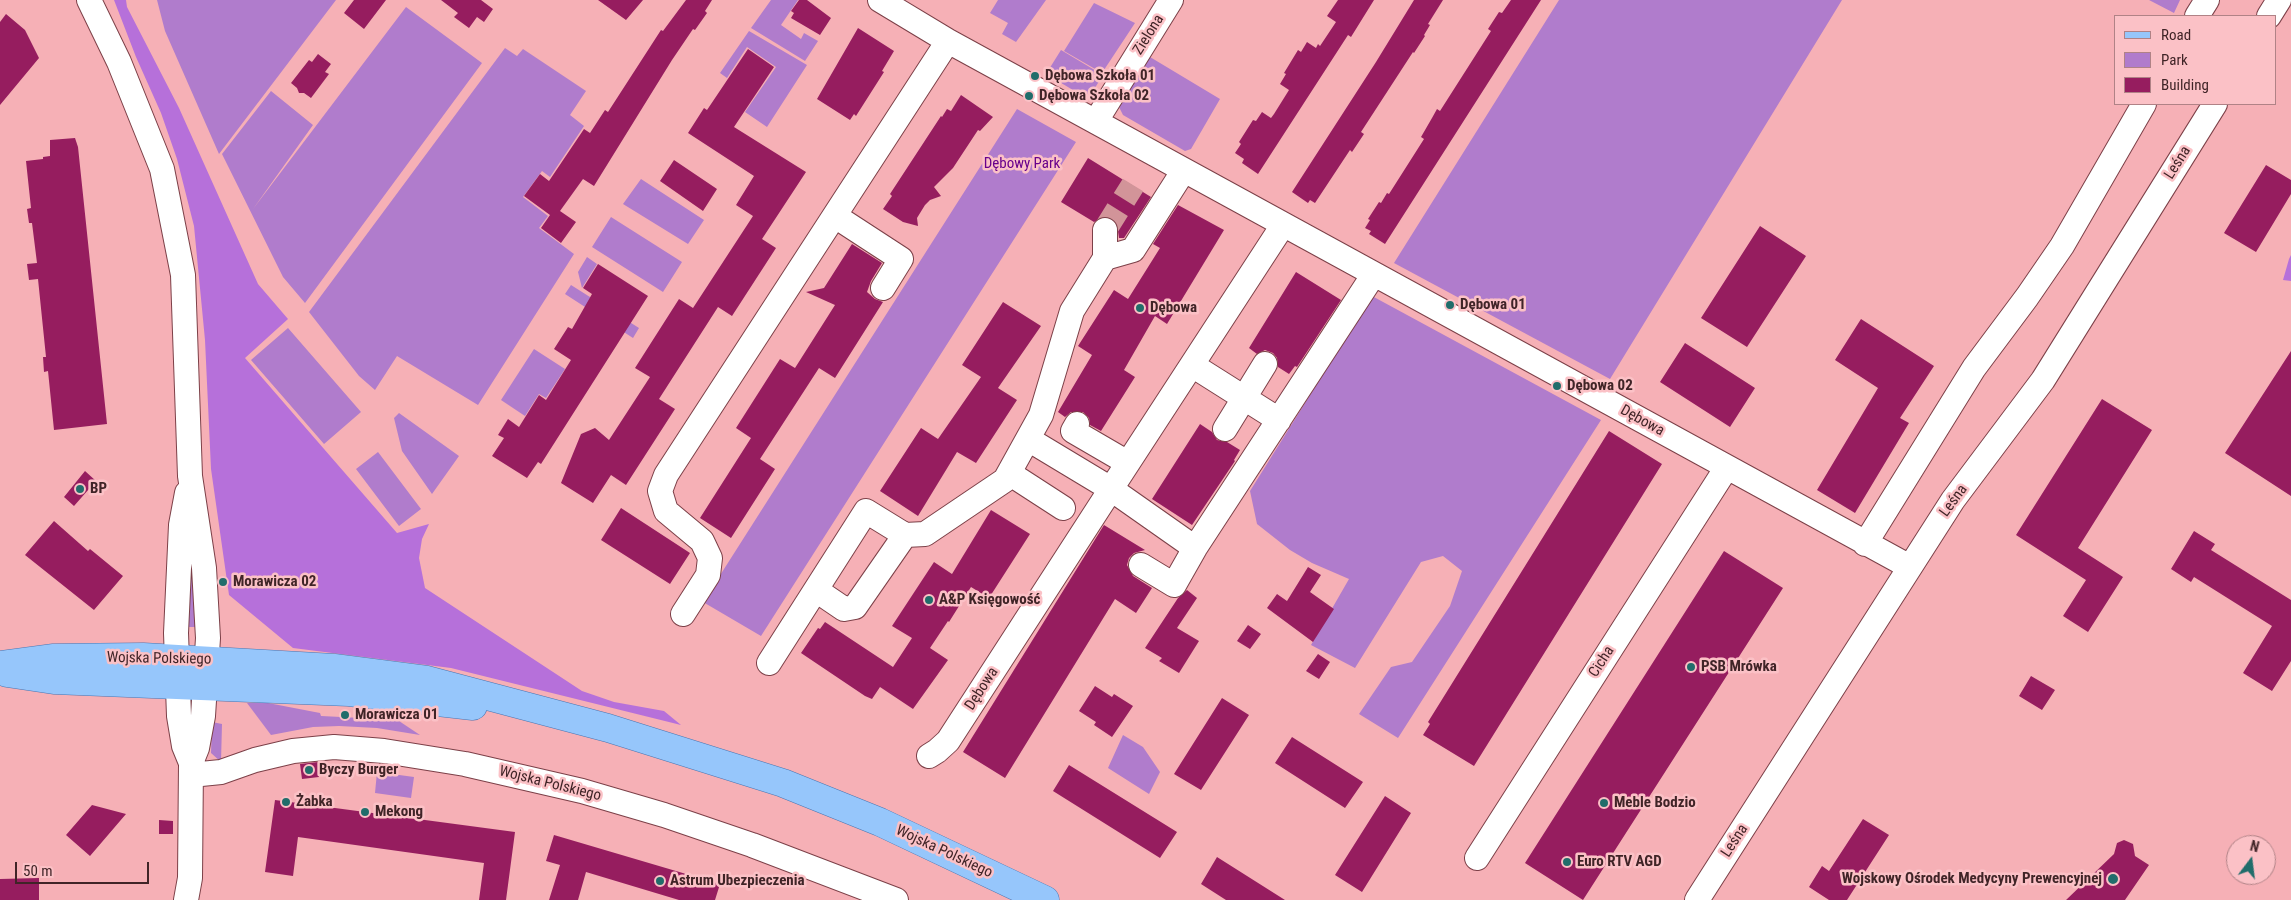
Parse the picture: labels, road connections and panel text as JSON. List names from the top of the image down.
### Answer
{
  "streets": {
    "main road": ["Wojska Polskiego"],
    "street": [
      "Zielona",
      "Leśna",
      "Dębowa",
      "Cicha"
    ]
  },
  "crossings": [
    ["Zielona", "Dębowa"],
    ["Leśna", "Dębowa"],
    ["Dębowa", "Cicha"]
  ],
  "parks": ["Dębowy Park"],
  "places": [
    "Dębowa Szkoła 01",
    "Dębowa Szkoła 02",
    "Dębowa 01",
    "Dębowa",
    "Dębowa 02",
    "BP",
    "Morawicza 02",
    "A&P Księgowość",
    "PSB Mrówka",
    "Morawicza 01",
    "Byczy Burger",
    "Żabka",
    "Meble Bodzio",
    "Mekong",
    "Euro RTV AGD",
    "Wojskowy Ośrodek Medycyny Prewencyjnej",
    "Astrum Ubezpieczenia"
  ],
  "legend": ["Road", "Park", "Building"],
  "scale_bar": "50 m",
  "north": "top"
}
